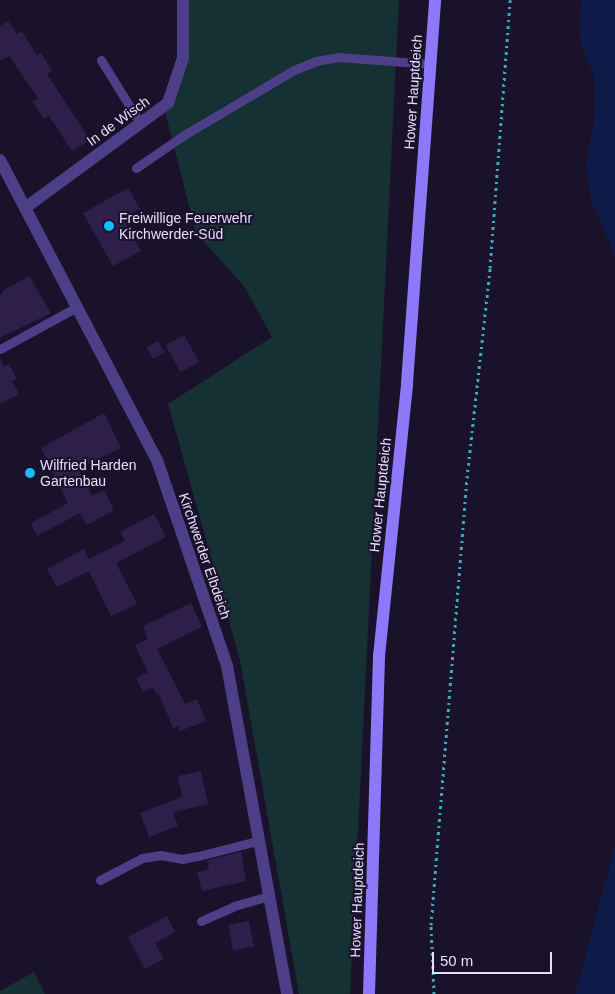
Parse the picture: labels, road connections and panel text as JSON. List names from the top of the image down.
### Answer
{
  "streets": {
    "street": ["Hower Hauptdeich", "In de Wisch", "Kirchwerder Elbdeich"]
  },
  "crossings": [
    ["In de Wisch", "Kirchwerder Elbdeich"]
  ],
  "places": ["Freiwillige Feuerwehr Kirchwerder-Süd", "Wilfried Harden Gartenbau"],
  "scale_bar": "50 m"
}
